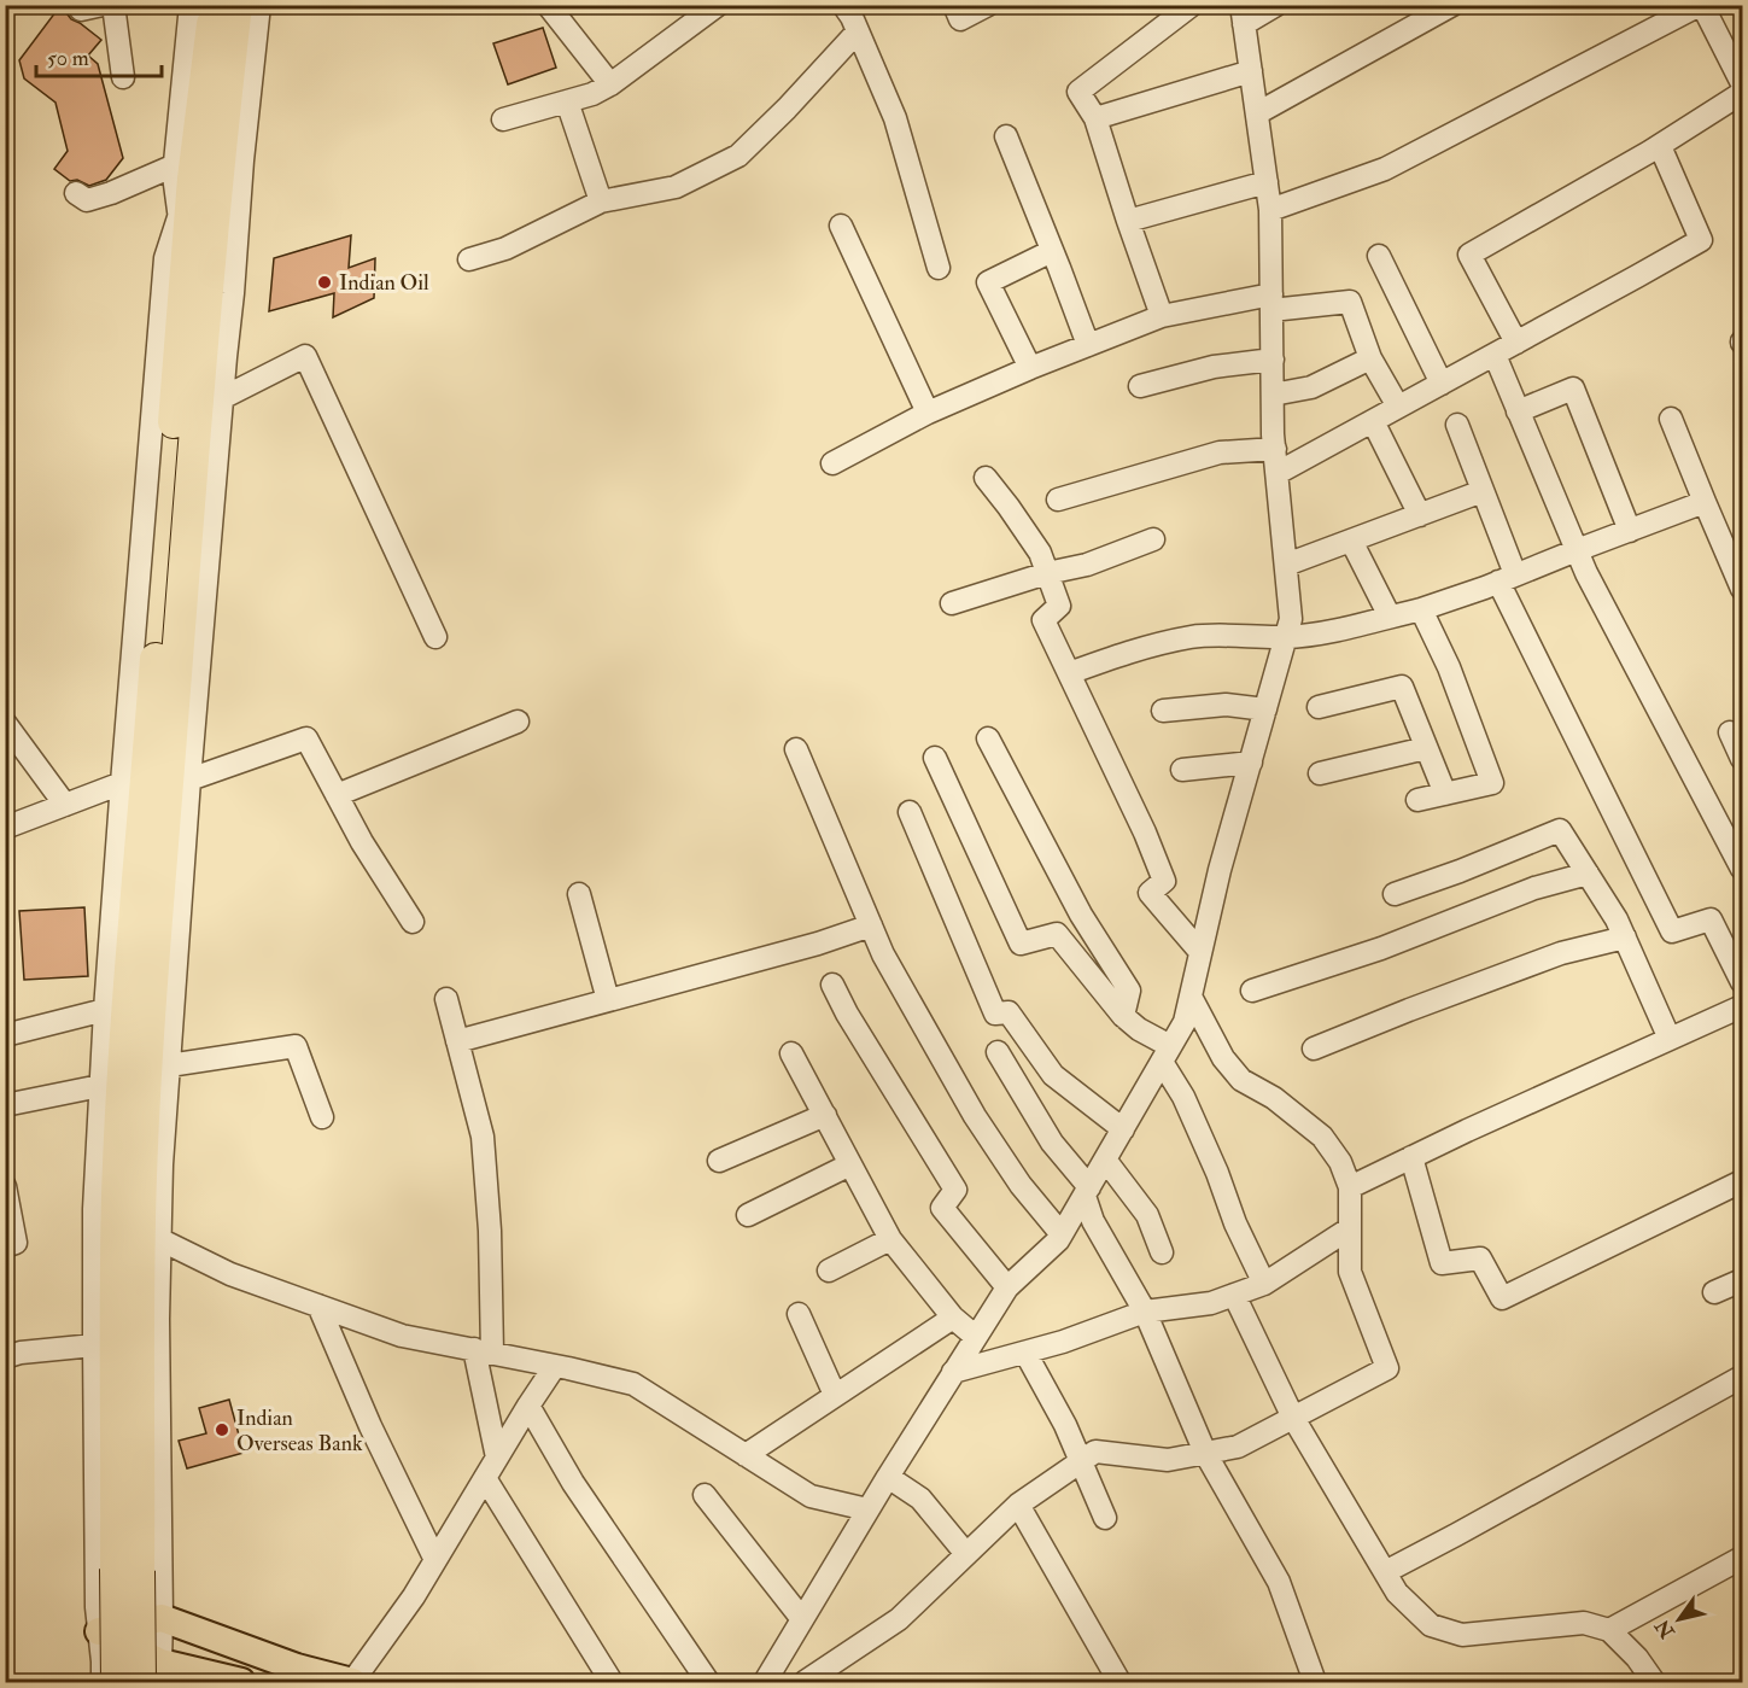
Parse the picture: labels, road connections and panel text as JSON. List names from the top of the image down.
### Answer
{
  "places": ["Indian Oil", "Indian Overseas Bank"],
  "scale_bar": "50 m",
  "north": "bottom left"
}
